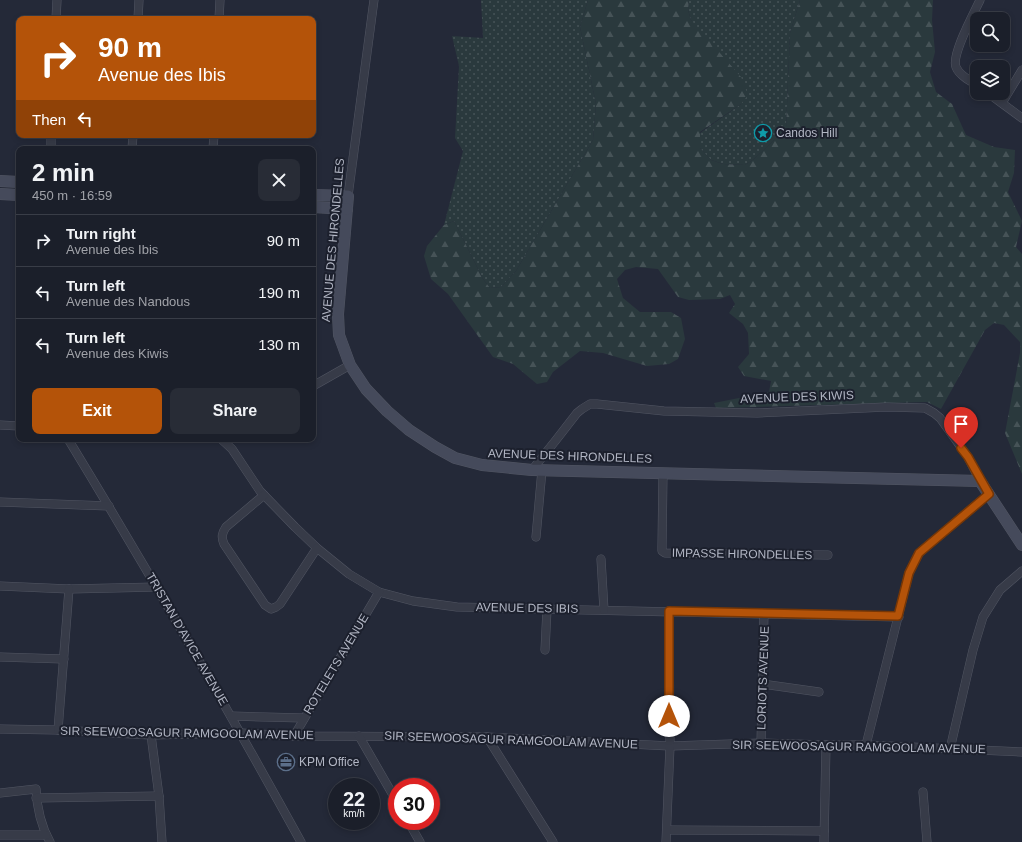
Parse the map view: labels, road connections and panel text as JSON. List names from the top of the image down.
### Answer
{
  "streets": {
    "main road": ["AVENUE DES HIRONDELLES", "AVENUE DES KIWIS"],
    "street": [
      "IMPASSE HIRONDELLES",
      "AVENUE DES IBIS",
      "TRISTAN D'AVICE AVENUE",
      "ROTELETS AVENUE",
      "LORIOTS AVENUE",
      "SIR SEEWOOSAGUR RAMGOOLAM AVENUE"
    ]
  },
  "crossings": [
    ["AVENUE DES HIRONDELLES", "AVENUE DES KIWIS"],
    ["AVENUE DES HIRONDELLES", "IMPASSE HIRONDELLES"],
    ["AVENUE DES IBIS", "ROTELETS AVENUE"],
    ["AVENUE DES IBIS", "LORIOTS AVENUE"],
    ["TRISTAN D'AVICE AVENUE", "SIR SEEWOOSAGUR RAMGOOLAM AVENUE"],
    ["ROTELETS AVENUE", "SIR SEEWOOSAGUR RAMGOOLAM AVENUE"],
    ["LORIOTS AVENUE", "SIR SEEWOOSAGUR RAMGOOLAM AVENUE"]
  ],
  "places": {
    "place": ["Candos Hill"],
    "office": ["KPM Office"]
  },
  "page": {
    "turn": ["90 m", "Avenue des Ibis"],
    "then": "Then",
    "heading": ["2 min", "450 m · 16:59"],
    "list": [
      {
        "name": "Turn right",
        "note": "Avenue des Ibis",
        "value": "90 m"
      },
      {
        "name": "Turn left",
        "note": "Avenue des Nandous",
        "value": "190 m"
      },
      {
        "name": "Turn left",
        "note": "Avenue des Kiwis",
        "value": "130 m"
      }
    ],
    "buttons": ["Exit", "Share"],
    "speed": "22 km/h",
    "limit": "30"
  }
}
